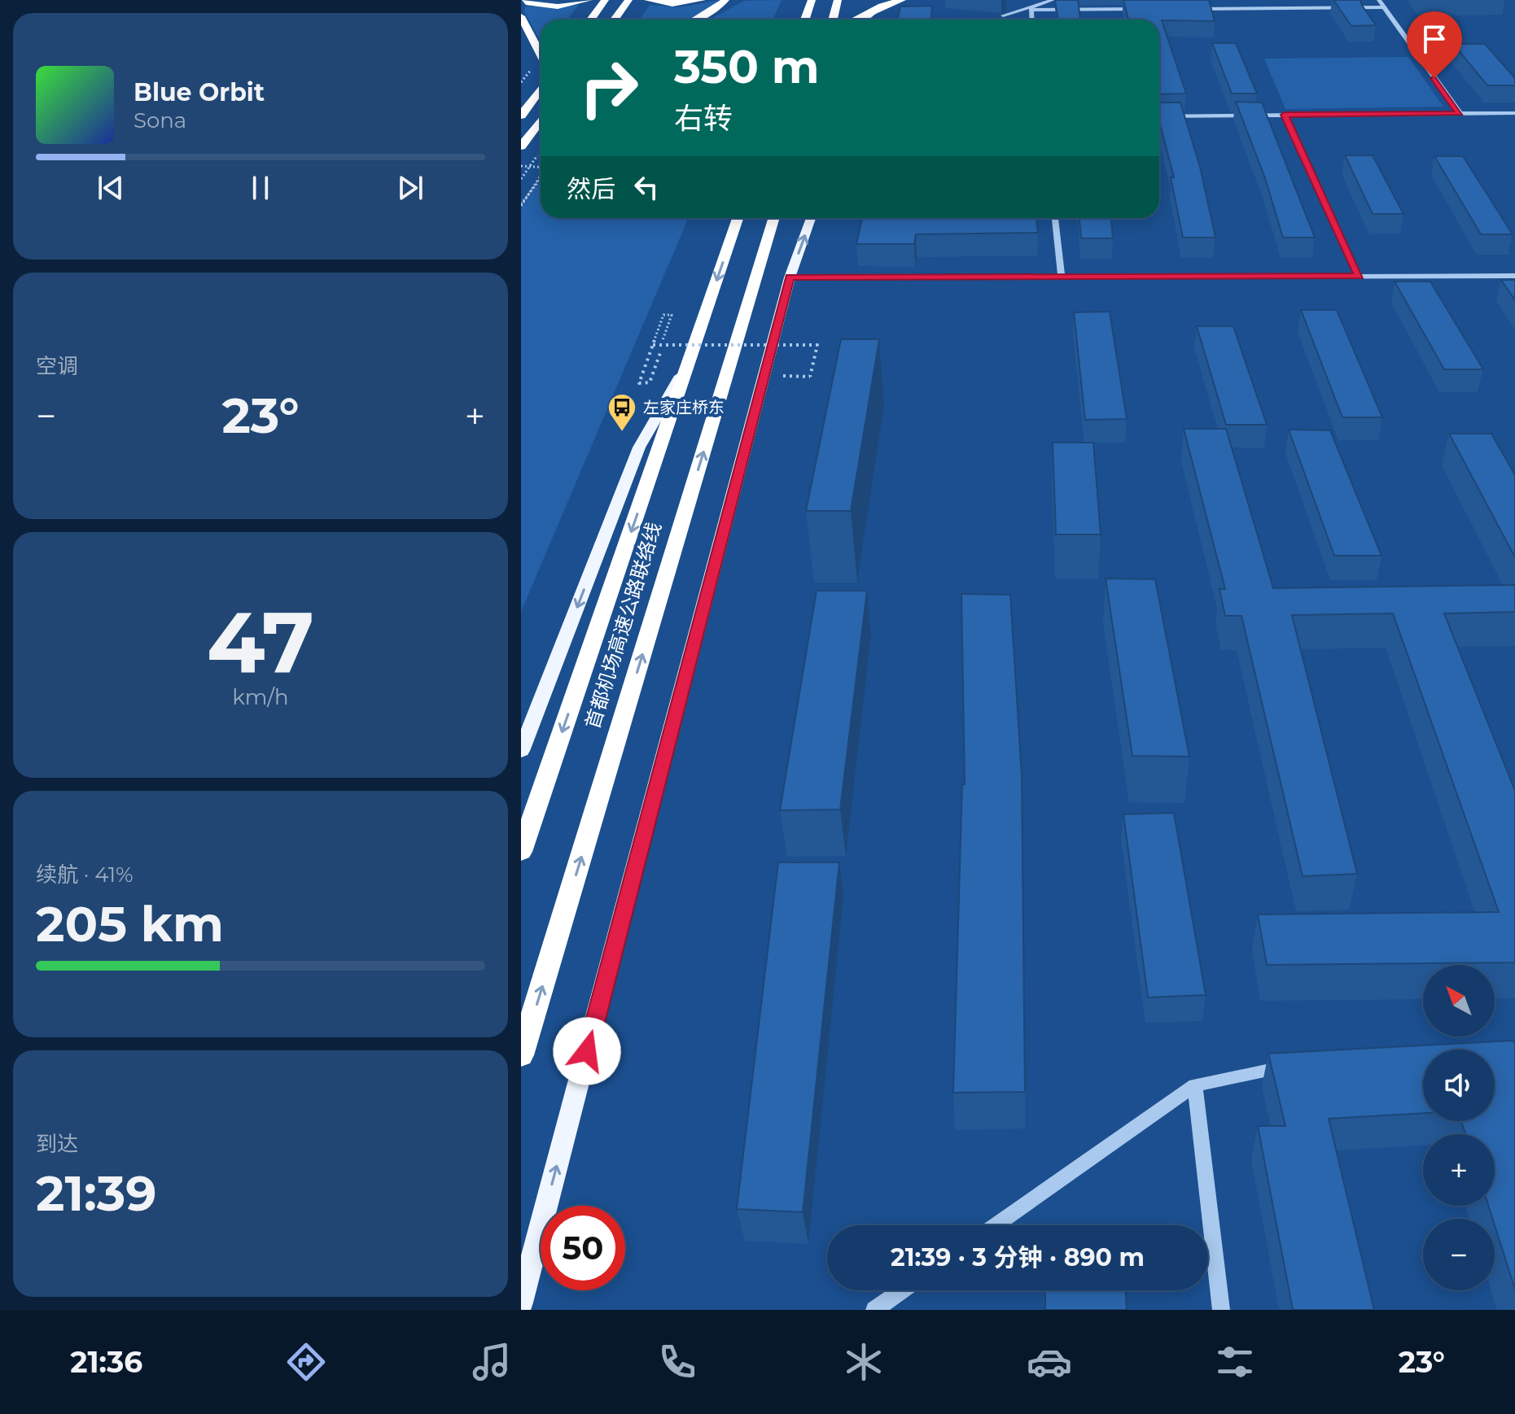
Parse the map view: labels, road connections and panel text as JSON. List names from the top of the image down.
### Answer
{
  "streets": {
    "highway": ["首都机场高速公路联络线"]
  },
  "places": {
    "bus stop": ["左家庄桥东"]
  },
  "north": "top left",
  "page": {
    "turn": ["350 m", "右转"],
    "song": ["Blue Orbit", "Sona"],
    "then": "然后",
    "tile": [
      "空调",
      ["47", "km/h"],
      ["续航 · 41%", "205 km"],
      ["到达", "21:39"]
    ],
    "heat": ["−", "23°", "+"],
    "map_buttons": ["+", "−"],
    "limit": "50",
    "trip": "21:39 · 3 分钟 · 890 m",
    "tabs": ["21:36", "23°"]
  }
}
